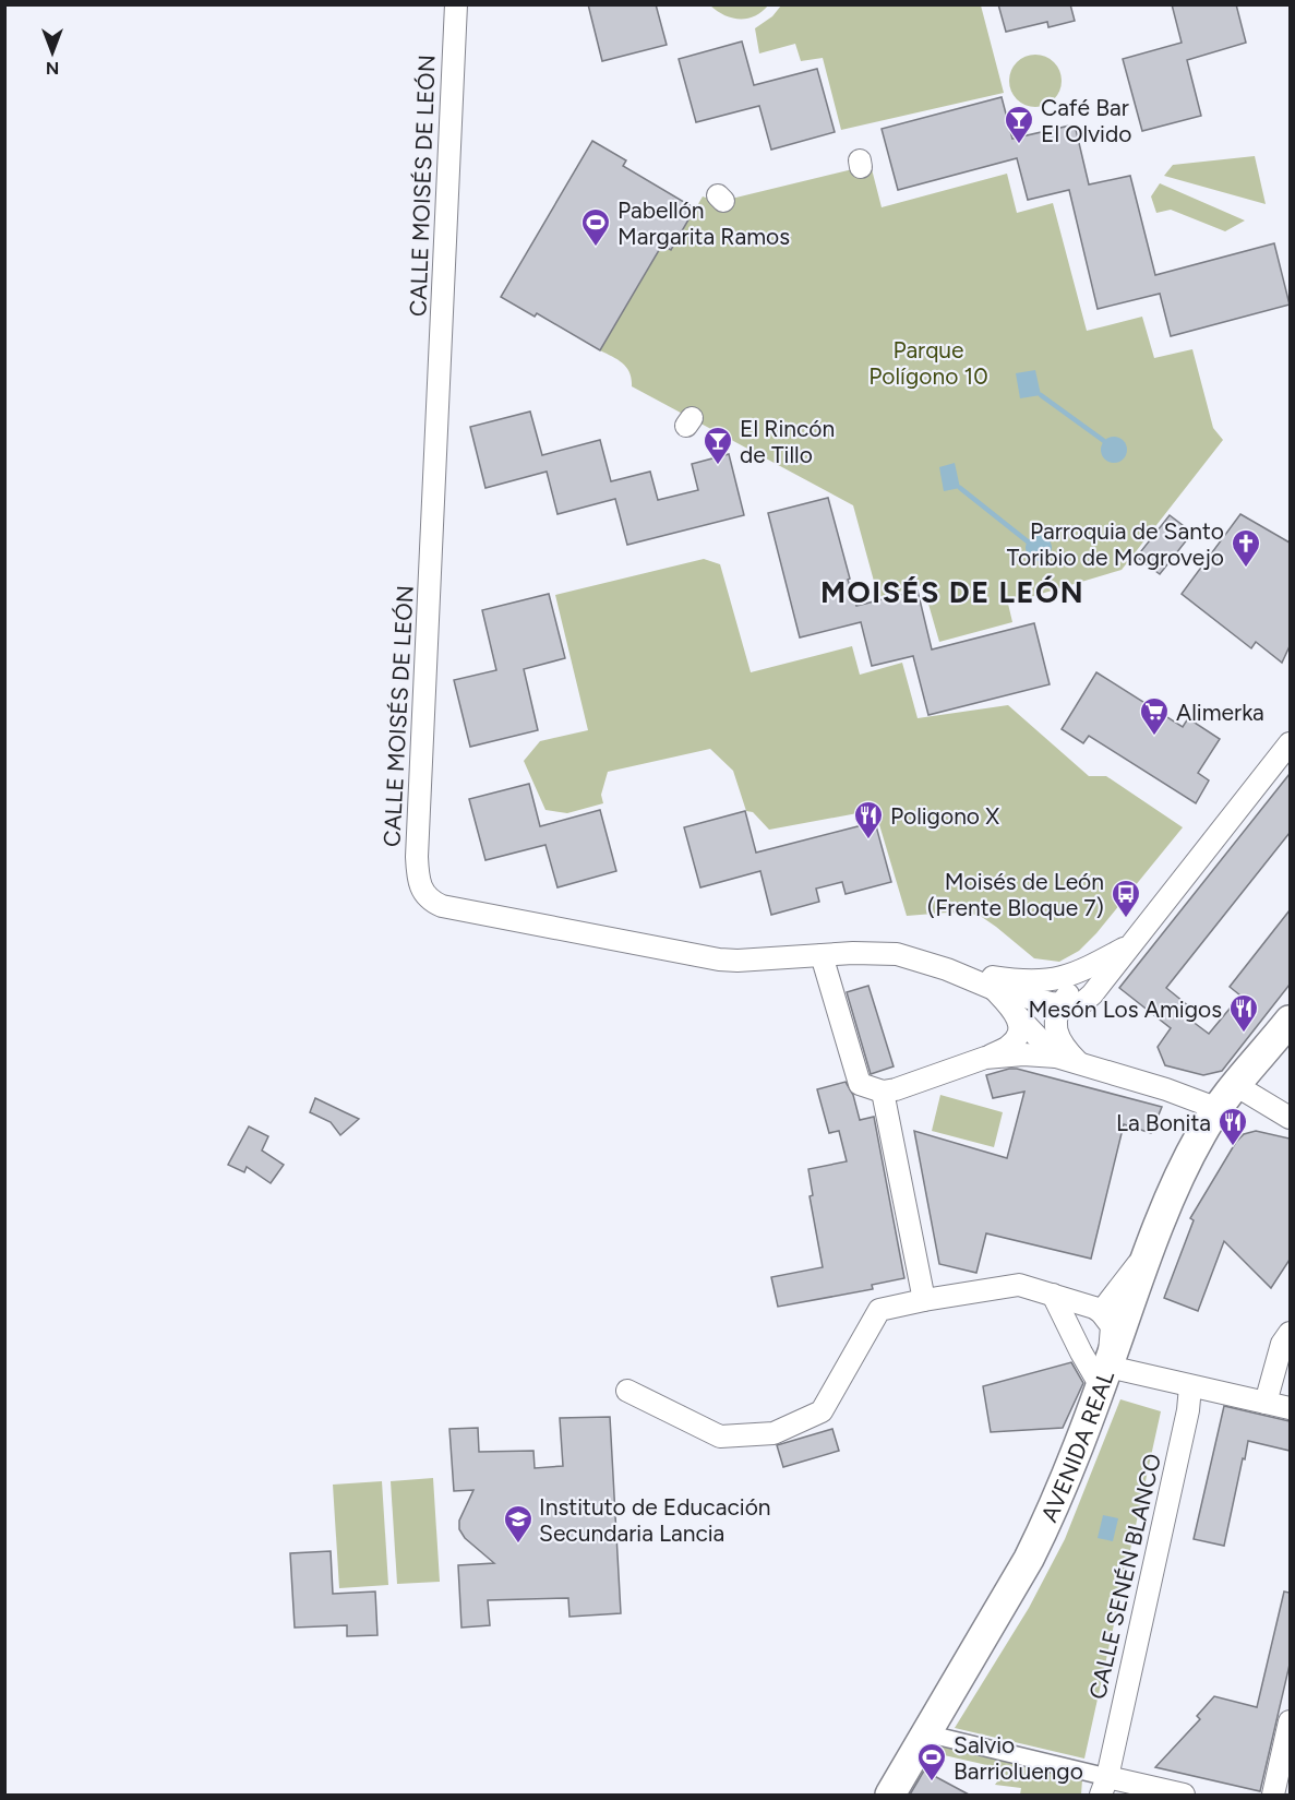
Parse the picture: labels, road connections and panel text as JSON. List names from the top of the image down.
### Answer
{
  "streets": {
    "main road": ["AVENIDA REAL"],
    "street": ["CALLE MOISÉS DE LEÓN", "CALLE SENÉN BLANCO"]
  },
  "districts": ["MOISÉS DE LEÓN"],
  "parks": ["Parque Polígono 10"],
  "places": {
    "bar": ["Café Bar El Olvido", "El Rincón de Tillo"],
    "sports": ["Pabellón Margarita Ramos", "Salvio Barrioluengo"],
    "church": ["Parroquia de Santo Toribio de Mogrovejo"],
    "supermarket": ["Alimerka"],
    "restaurant": ["Poligono X", "Mesón Los Amigos", "La Bonita"],
    "bus stop": ["Moisés de León (Frente Bloque 7)"],
    "school or university": ["Instituto de Educación Secundaria Lancia"]
  },
  "north": "bottom"
}
